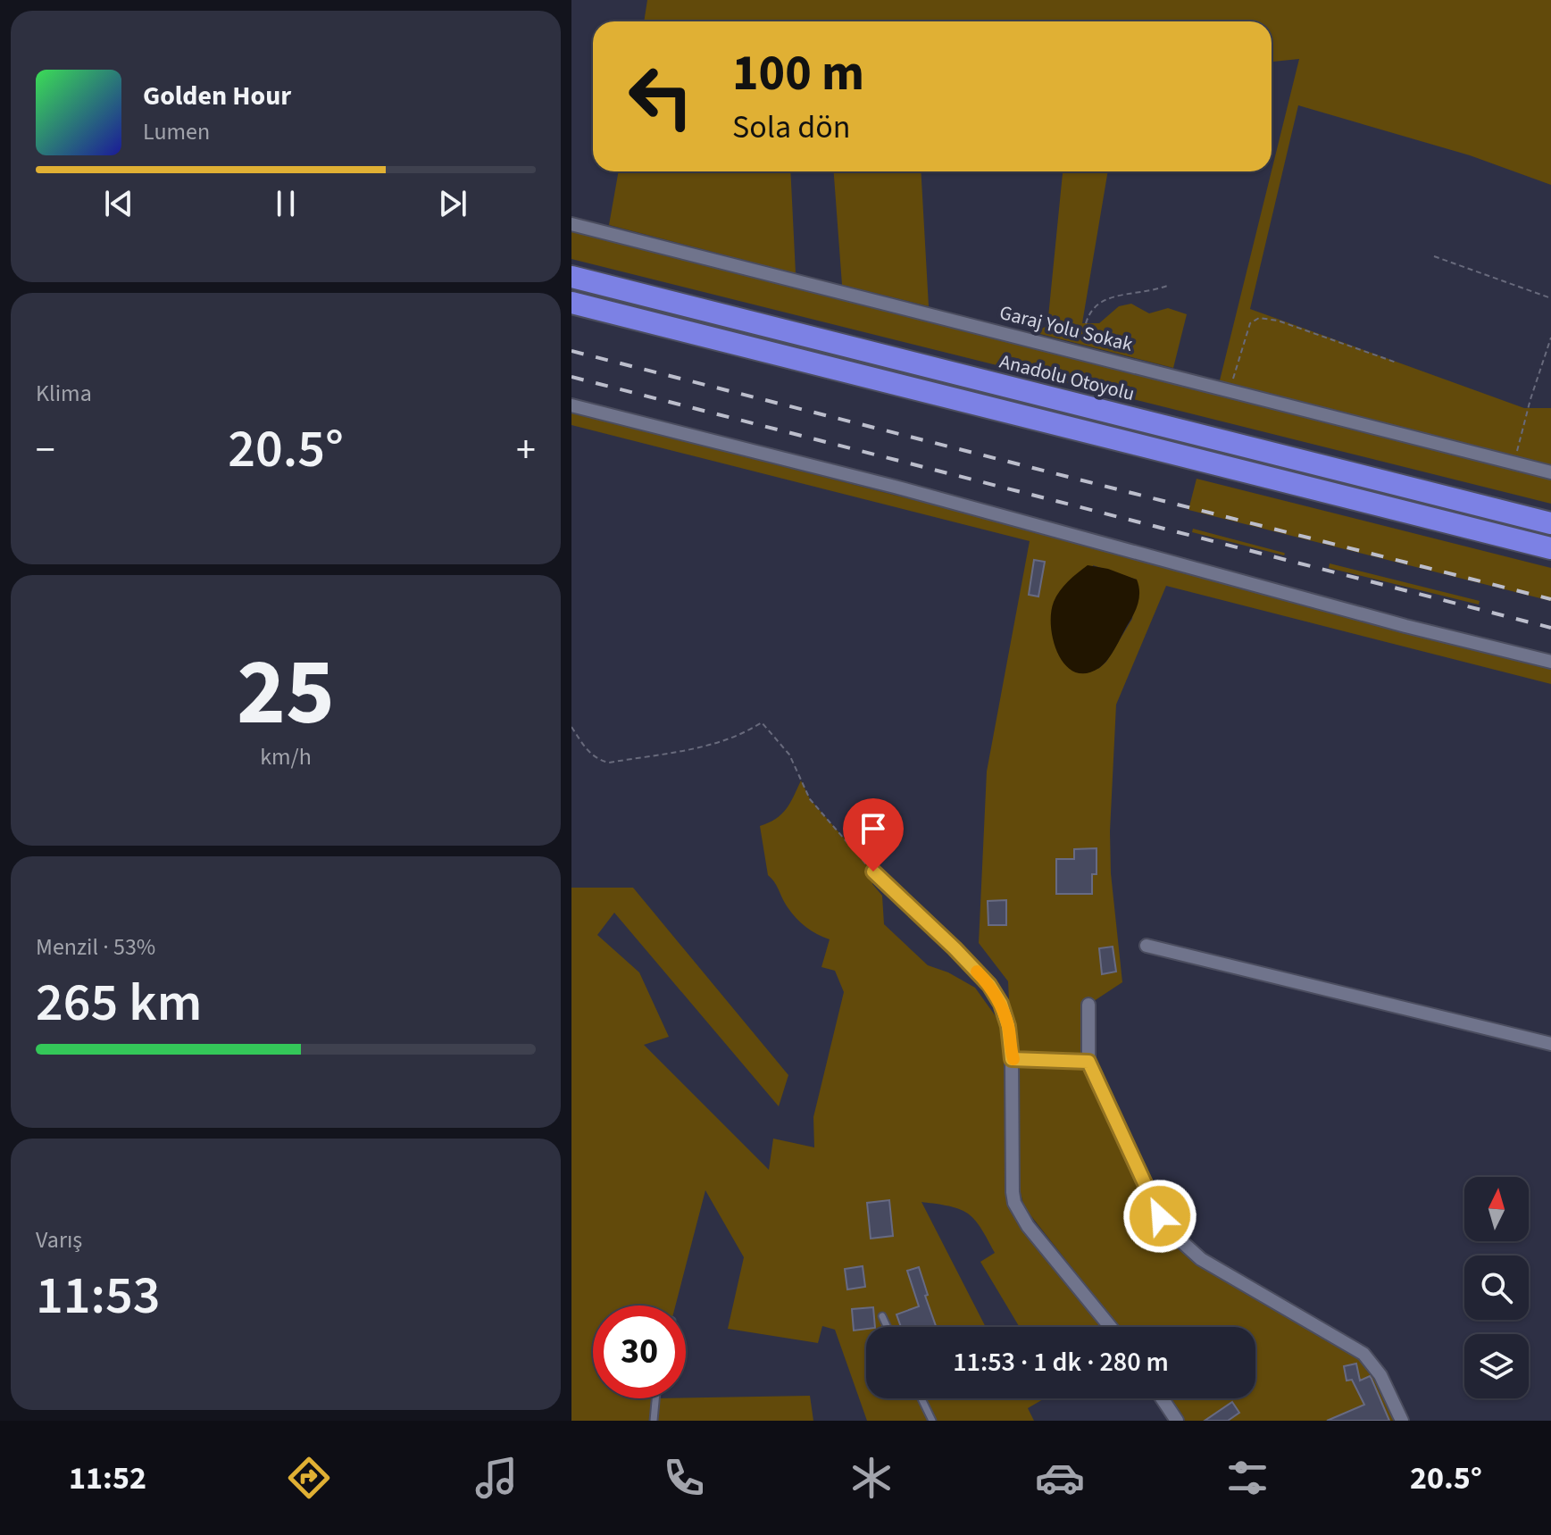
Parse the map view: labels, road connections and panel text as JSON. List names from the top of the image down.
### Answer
{
  "streets": {
    "highway": ["Anadolu Otoyolu"],
    "street": ["Garaj Yolu Sokak"]
  },
  "north": "top",
  "page": {
    "turn": ["100 m", "Sola dön"],
    "song": ["Golden Hour", "Lumen"],
    "tile": [
      "Klima",
      ["25", "km/h"],
      ["Menzil · 53%", "265 km"],
      ["Varış", "11:53"]
    ],
    "heat": ["−", "20.5°", "+"],
    "limit": "30",
    "trip": "11:53 · 1 dk · 280 m",
    "tabs": ["11:52", "20.5°"]
  }
}
